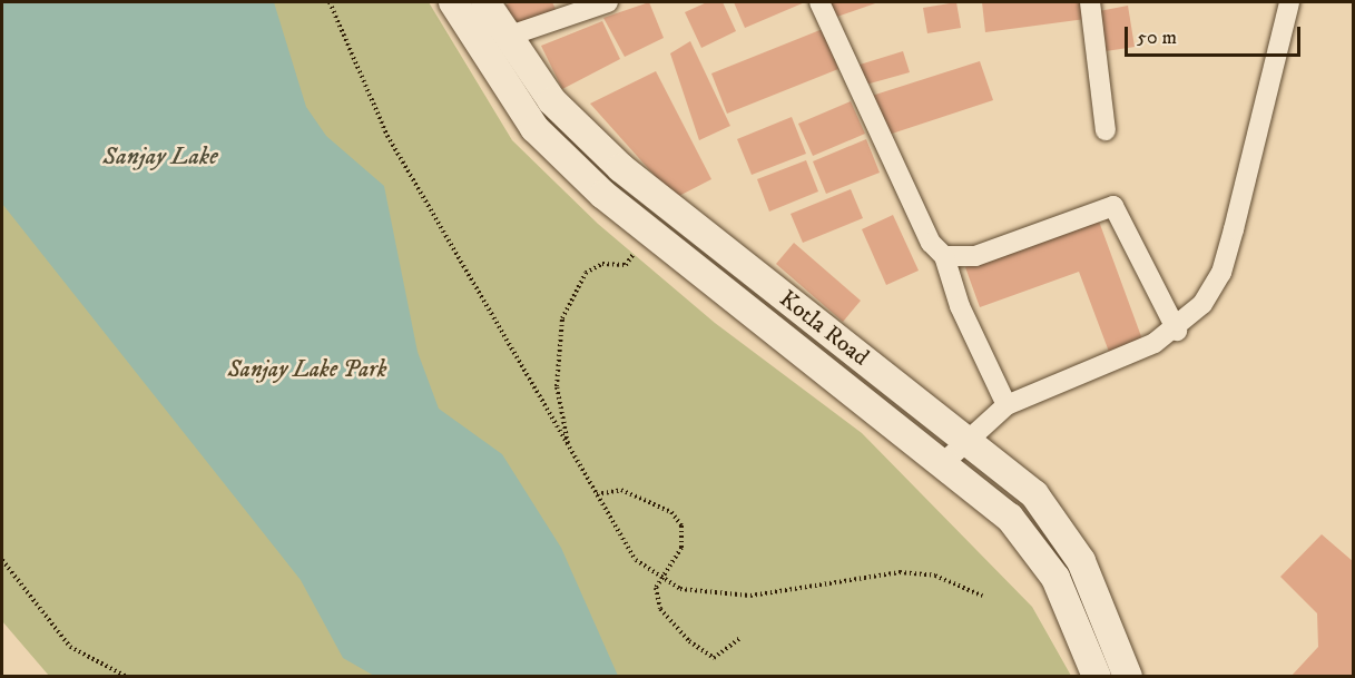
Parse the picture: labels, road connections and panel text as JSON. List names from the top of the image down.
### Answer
{
  "streets": {
    "main road": ["Kotla Road"]
  },
  "water": ["Sanjay Lake"],
  "parks": ["Sanjay Lake Park"],
  "scale_bar": "50 m"
}
